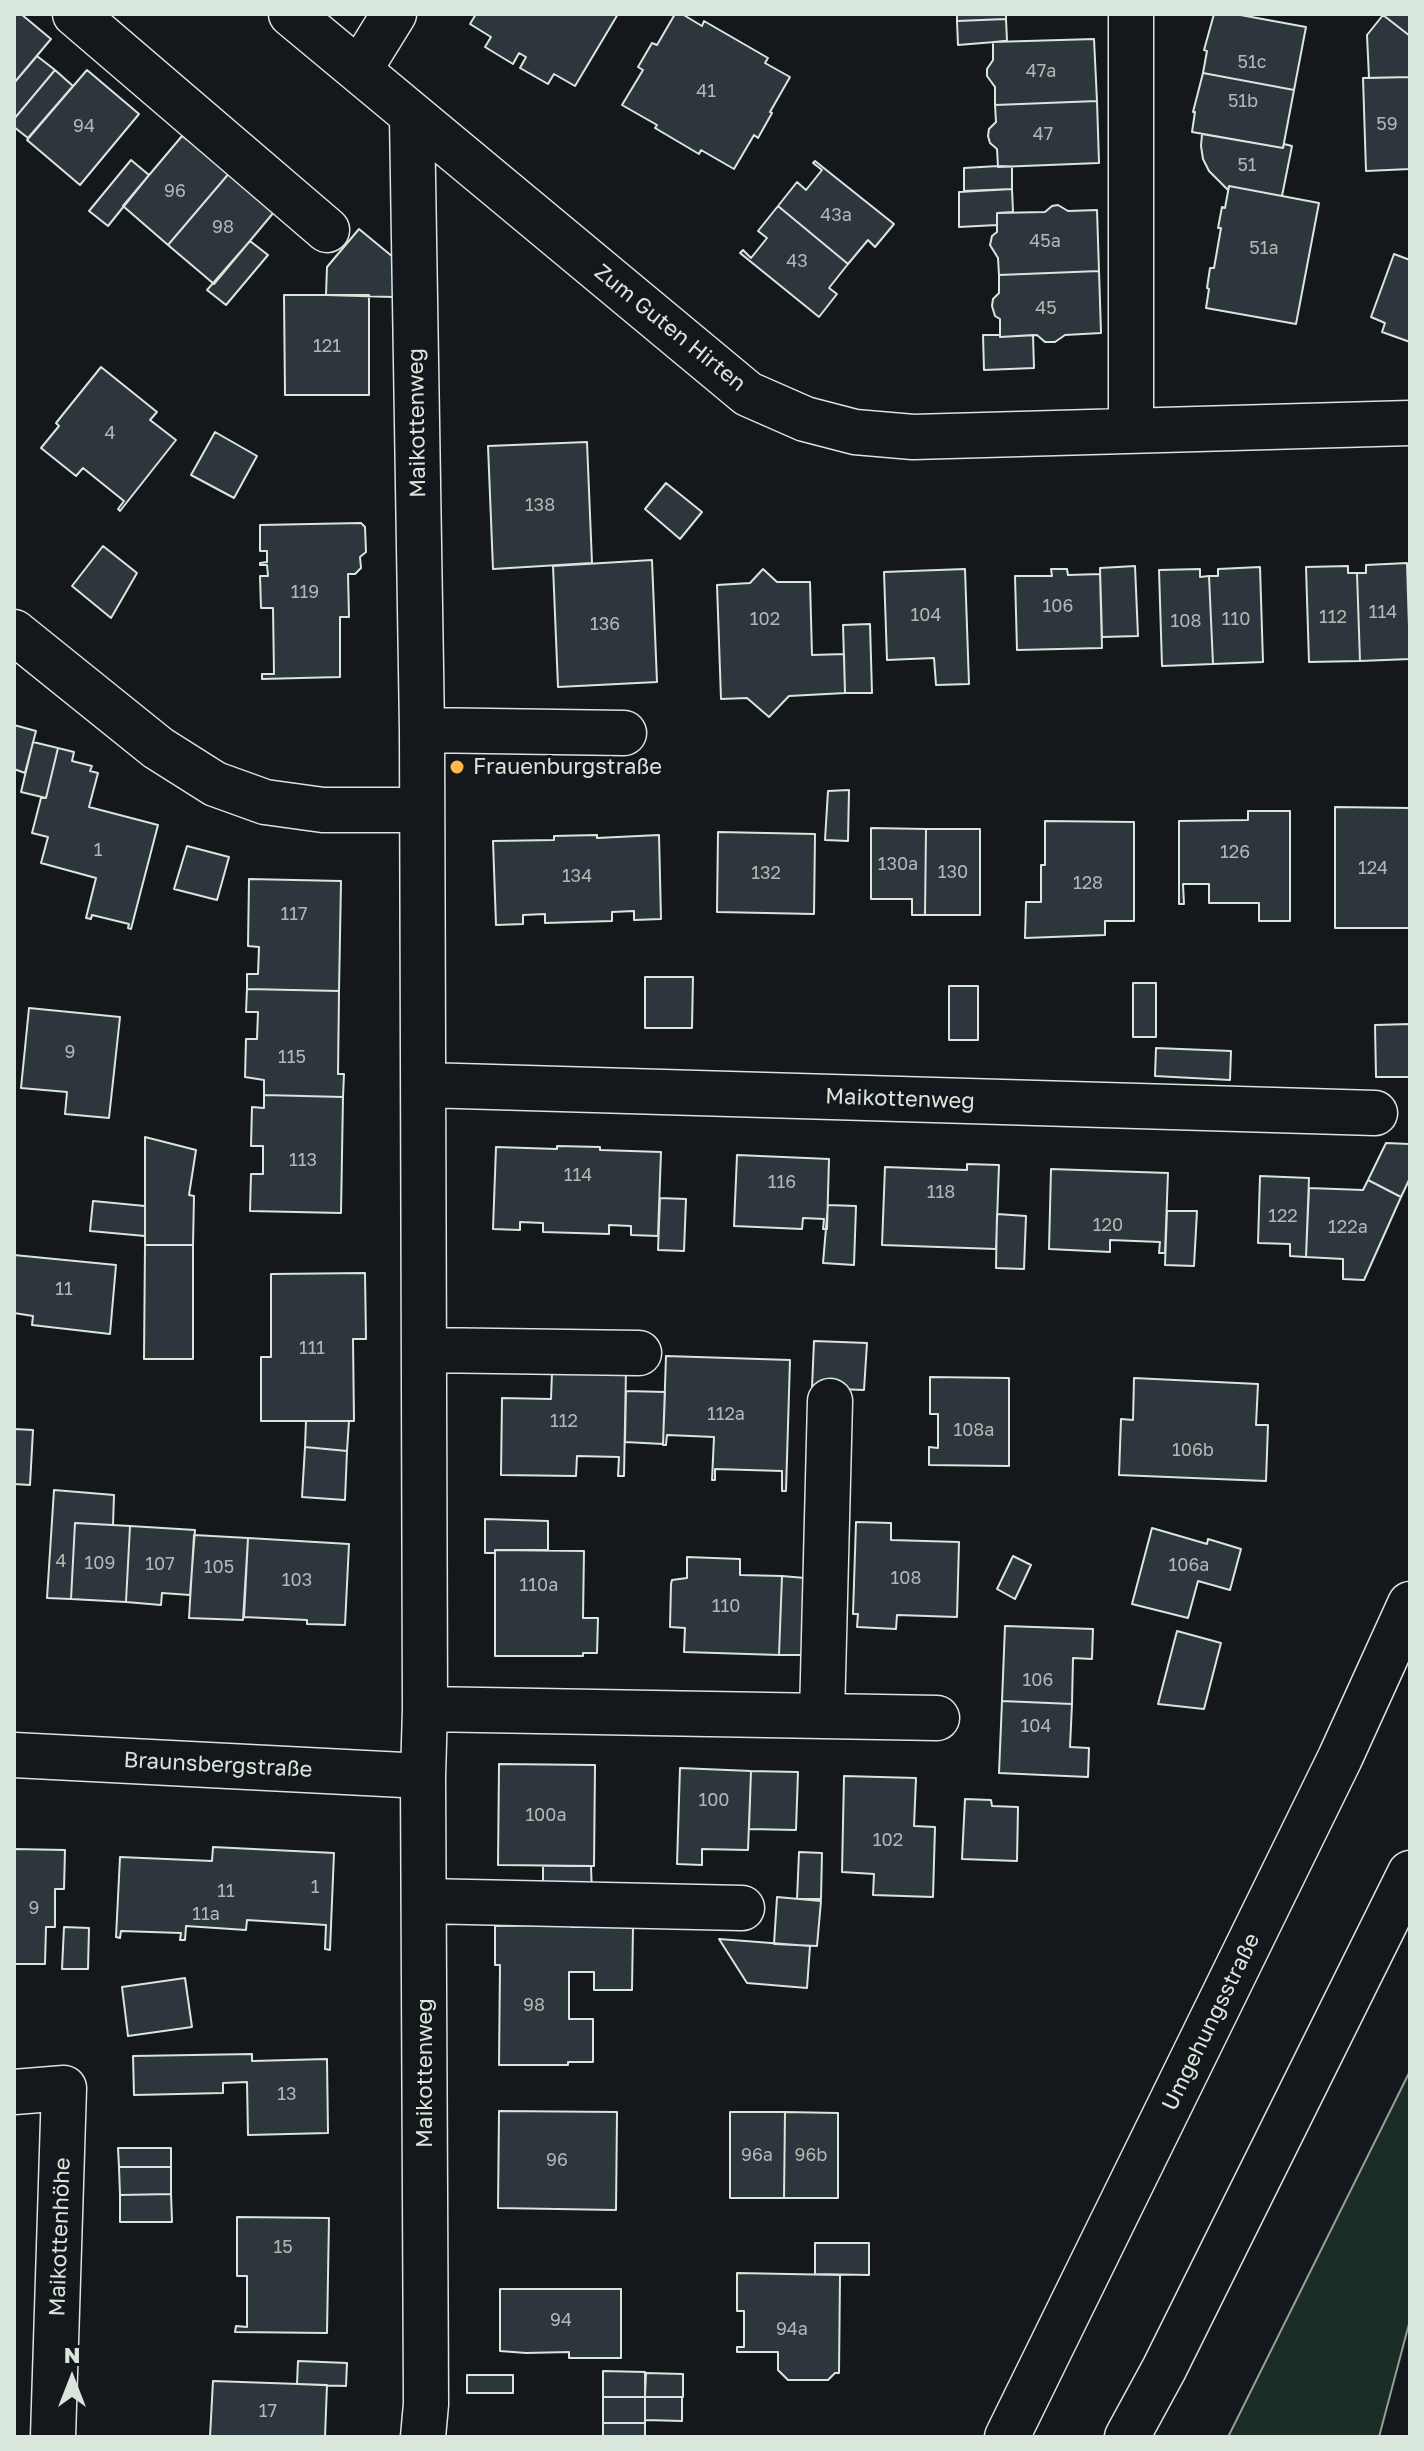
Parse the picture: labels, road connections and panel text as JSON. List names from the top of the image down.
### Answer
{
  "streets": {
    "main road": [
      "Zum Guten Hirten",
      "Maikottenweg",
      "Braunsbergstraße",
      "Umgehungsstraße",
      "Maikottenhöhe"
    ]
  },
  "crossings": [
    ["Zum Guten Hirten", "Maikottenweg"],
    ["Maikottenweg", "Braunsbergstraße"]
  ],
  "places": ["Frauenburgstraße"],
  "house_numbers": [
    "51c",
    "47a",
    "41",
    "51b",
    "59",
    "94",
    "47",
    "51",
    "96",
    "43a",
    "98",
    "45a",
    "51a",
    "43",
    "45",
    "121",
    "4",
    "138",
    "119",
    "106",
    "114",
    "104",
    "112",
    "102",
    "110",
    "108",
    "136",
    "1",
    "126",
    "130a",
    "124",
    "130",
    "132",
    "134",
    "128",
    "117",
    "9",
    "115",
    "113",
    "114",
    "116",
    "118",
    "122",
    "120",
    "122a",
    "11",
    "111",
    "112a",
    "112",
    "108a",
    "106b",
    "4",
    "109",
    "107",
    "106a",
    "105",
    "108",
    "103",
    "110a",
    "110",
    "106",
    "104",
    "100",
    "100a",
    "102",
    "1",
    "11",
    "9",
    "11a",
    "98",
    "13",
    "96a",
    "96b",
    "96",
    "15",
    "94",
    "94a",
    "17"
  ],
  "north": "top"
}
